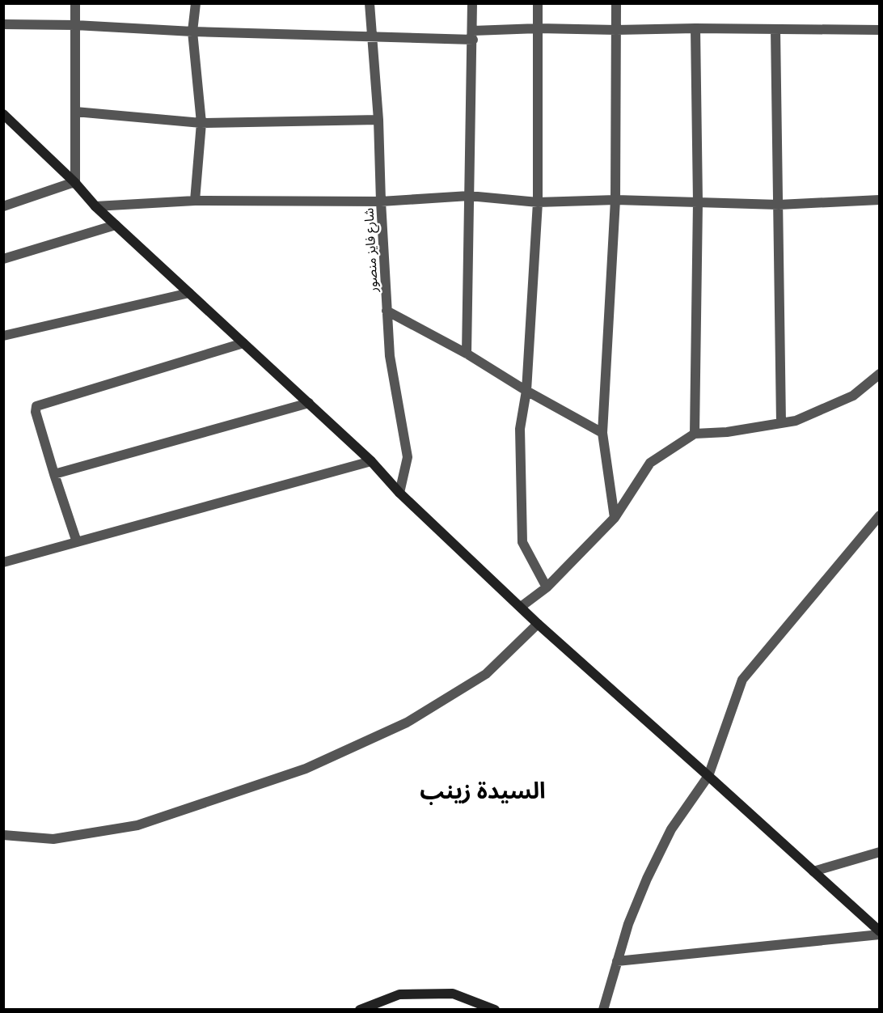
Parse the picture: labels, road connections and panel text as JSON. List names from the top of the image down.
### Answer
{
  "streets": {
    "street": ["شارع فايز منصور"]
  },
  "districts": ["السيدة زينب"]
}
